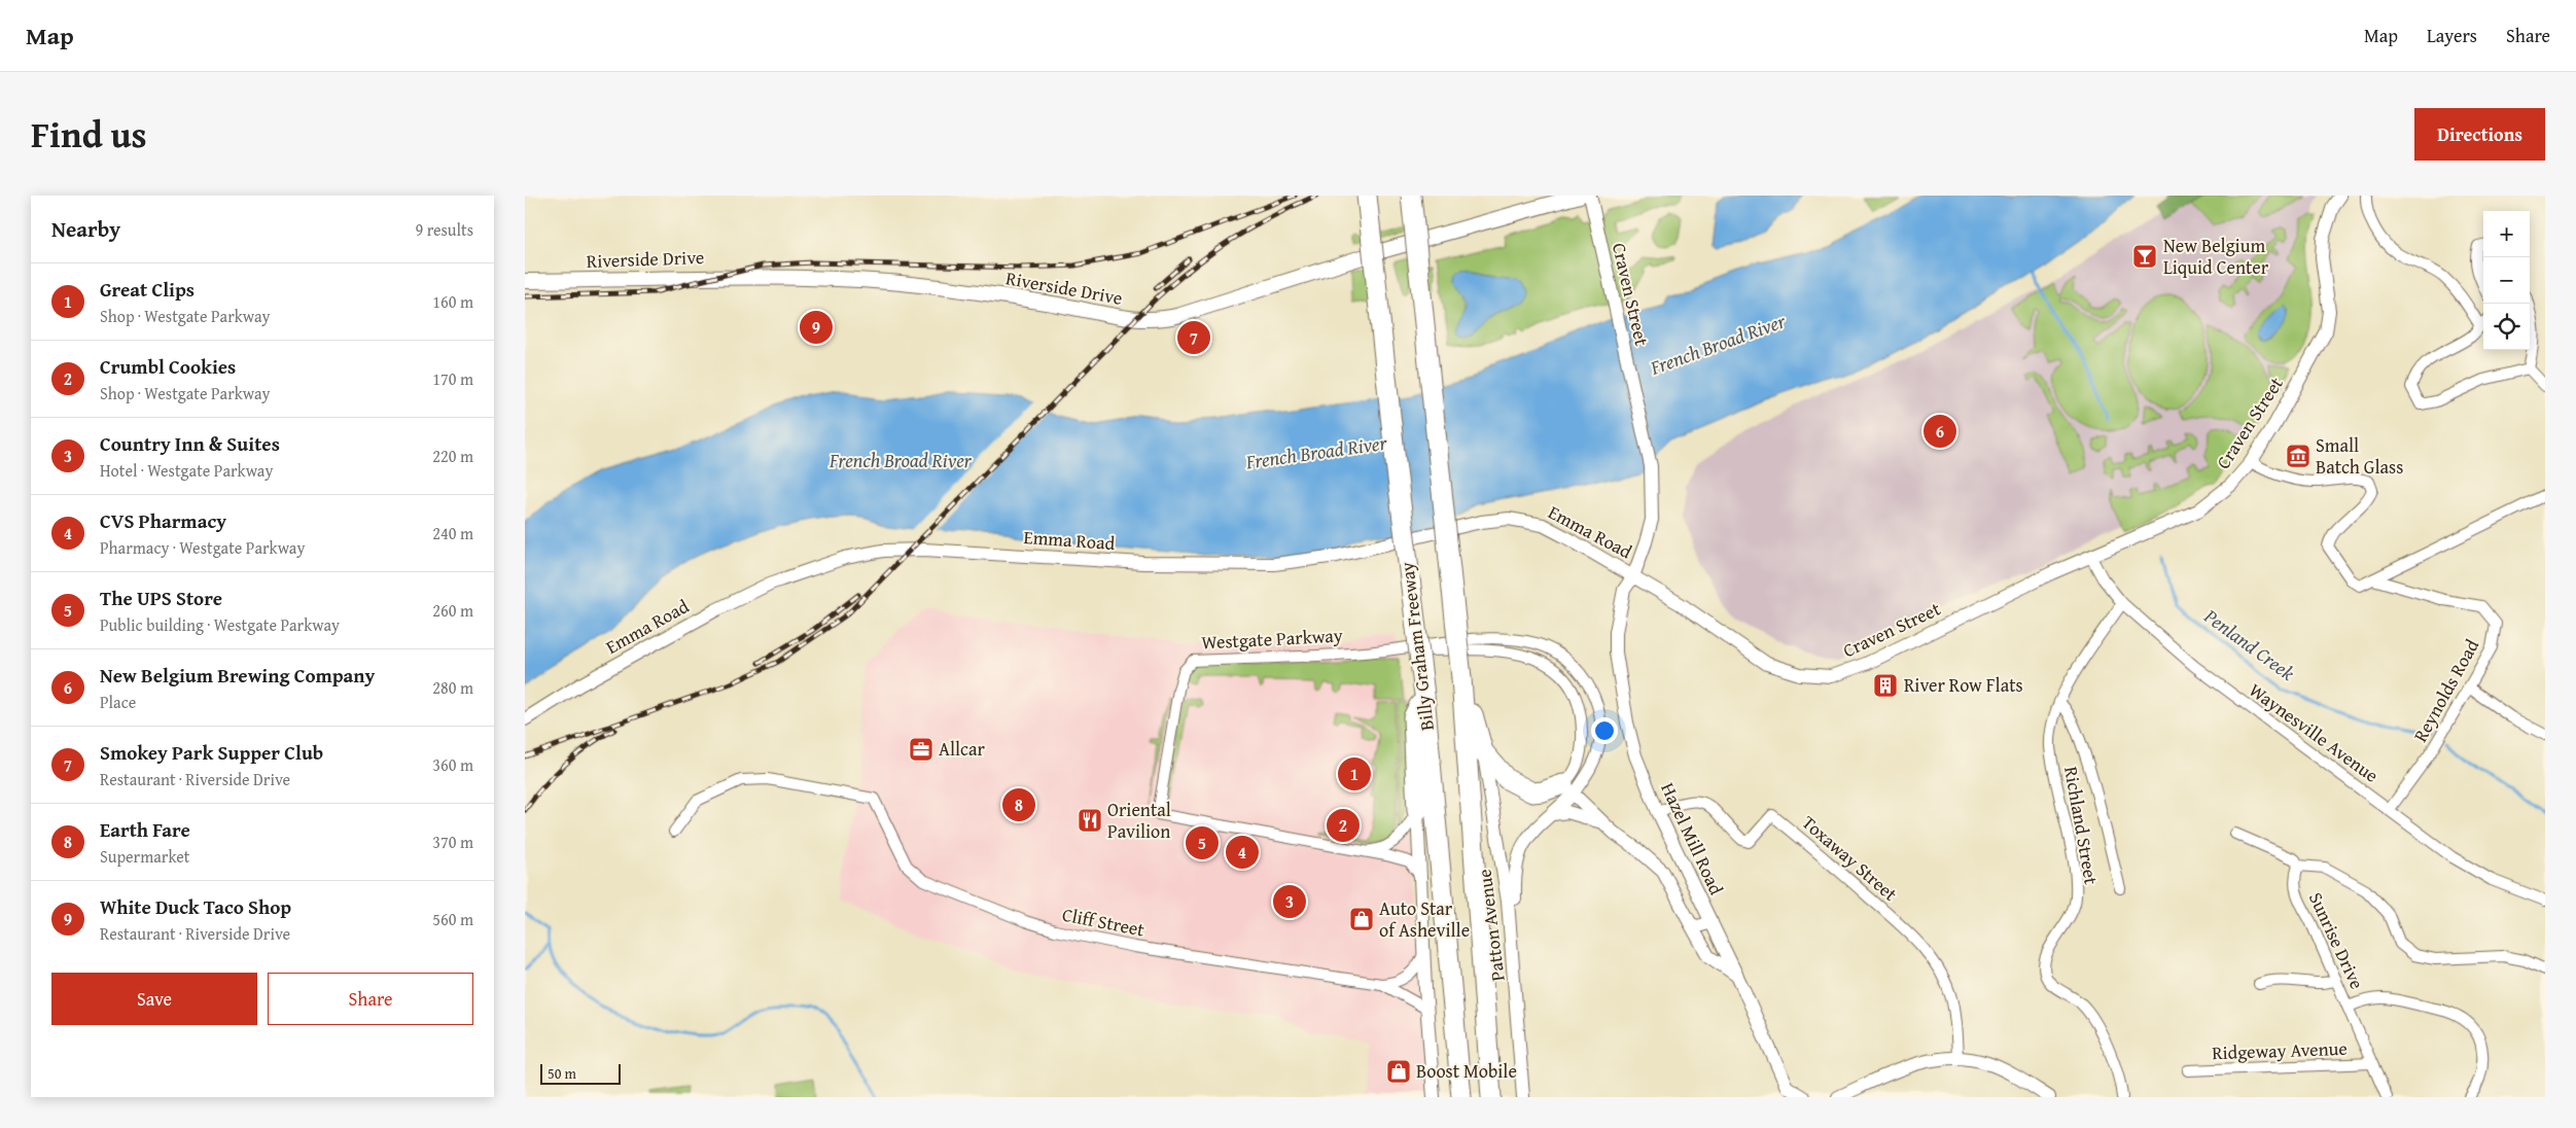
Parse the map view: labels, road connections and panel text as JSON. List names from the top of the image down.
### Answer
{
  "streets": {
    "highway": ["Billy Graham Freeway"],
    "main road": ["Riverside Drive"],
    "street": [
      "Craven Street",
      "Emma Road",
      "Westgate Parkway",
      "Reynolds Road",
      "Waynesville Avenue",
      "Richland Street",
      "Hazel Mill Road",
      "Toxaway Street",
      "Cliff Street",
      "Patton Avenue",
      "Sunrise Drive",
      "Ridgeway Avenue"
    ]
  },
  "crossings": [
    ["Craven Street", "Emma Road"],
    ["Craven Street", "Waynesville Avenue"],
    ["Craven Street", "Hazel Mill Road"],
    ["Emma Road", "Hazel Mill Road"],
    ["Reynolds Road", "Waynesville Avenue"],
    ["Waynesville Avenue", "Richland Street"],
    ["Hazel Mill Road", "Toxaway Street"],
    ["Sunrise Drive", "Ridgeway Avenue"]
  ],
  "water": ["French Broad River", "Penland Creek"],
  "places": {
    "bar": ["New Belgium Liquid Center"],
    "museum": ["Small Batch Glass"],
    "building": ["River Row Flats"],
    "office": ["Allcar"],
    "restaurant": ["Oriental Pavilion"],
    "shop": ["Auto Star of Asheville", "Boost Mobile"]
  },
  "scale_bar": "50 m",
  "page": {
    "header": "Map",
    "nav": ["Map", "Layers", "Share"],
    "title": "Find us",
    "buttons": [
      "Directions",
      ["Save", "Share"]
    ],
    "heading": ["Nearby", "9 results"],
    "map_buttons": ["+", "−"],
    "list": [
      {
        "mark": "1",
        "name": "Great Clips",
        "note": "Shop · Westgate Parkway",
        "value": "160 m"
      },
      {
        "mark": "2",
        "name": "Crumbl Cookies",
        "note": "Shop · Westgate Parkway",
        "value": "170 m"
      },
      {
        "mark": "3",
        "name": "Country Inn & Suites",
        "note": "Hotel · Westgate Parkway",
        "value": "220 m"
      },
      {
        "mark": "4",
        "name": "CVS Pharmacy",
        "note": "Pharmacy · Westgate Parkway",
        "value": "240 m"
      },
      {
        "mark": "5",
        "name": "The UPS Store",
        "note": "Public building · Westgate Parkway",
        "value": "260 m"
      },
      {
        "mark": "6",
        "name": "New Belgium Brewing Company",
        "note": "Place",
        "value": "280 m"
      },
      {
        "mark": "7",
        "name": "Smokey Park Supper Club",
        "note": "Restaurant · Riverside Drive",
        "value": "360 m"
      },
      {
        "mark": "8",
        "name": "Earth Fare",
        "note": "Supermarket",
        "value": "370 m"
      },
      {
        "mark": "9",
        "name": "White Duck Taco Shop",
        "note": "Restaurant · Riverside Drive",
        "value": "560 m"
      }
    ],
    "pins": [
      "9",
      "7",
      "6",
      "1",
      "8",
      "2",
      "5",
      "4",
      "3"
    ],
    "scale": "50 m"
  }
}
